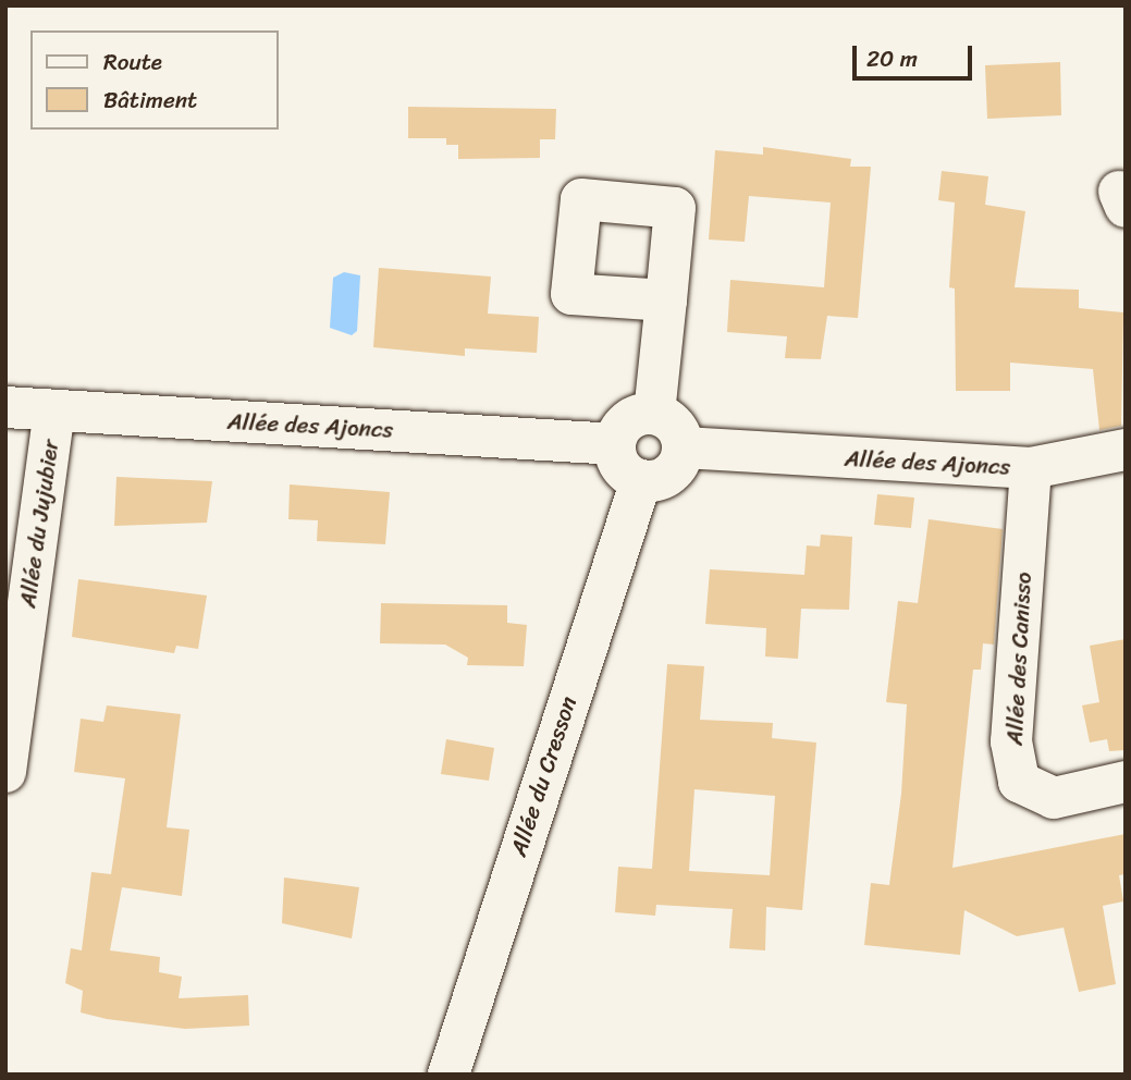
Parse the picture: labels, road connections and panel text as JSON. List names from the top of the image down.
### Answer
{
  "streets": {
    "street": [
      "Allée des Ajoncs",
      "Allée du Jujubier",
      "Allée des Canisso",
      "Allée du Cresson"
    ]
  },
  "crossings": [
    ["Allée des Ajoncs", "Allée du Jujubier"],
    ["Allée des Ajoncs", "Allée des Canisso"],
    ["Allée des Ajoncs", "Allée du Cresson"]
  ],
  "legend": ["Route", "Bâtiment"],
  "scale_bar": "20 m"
}
